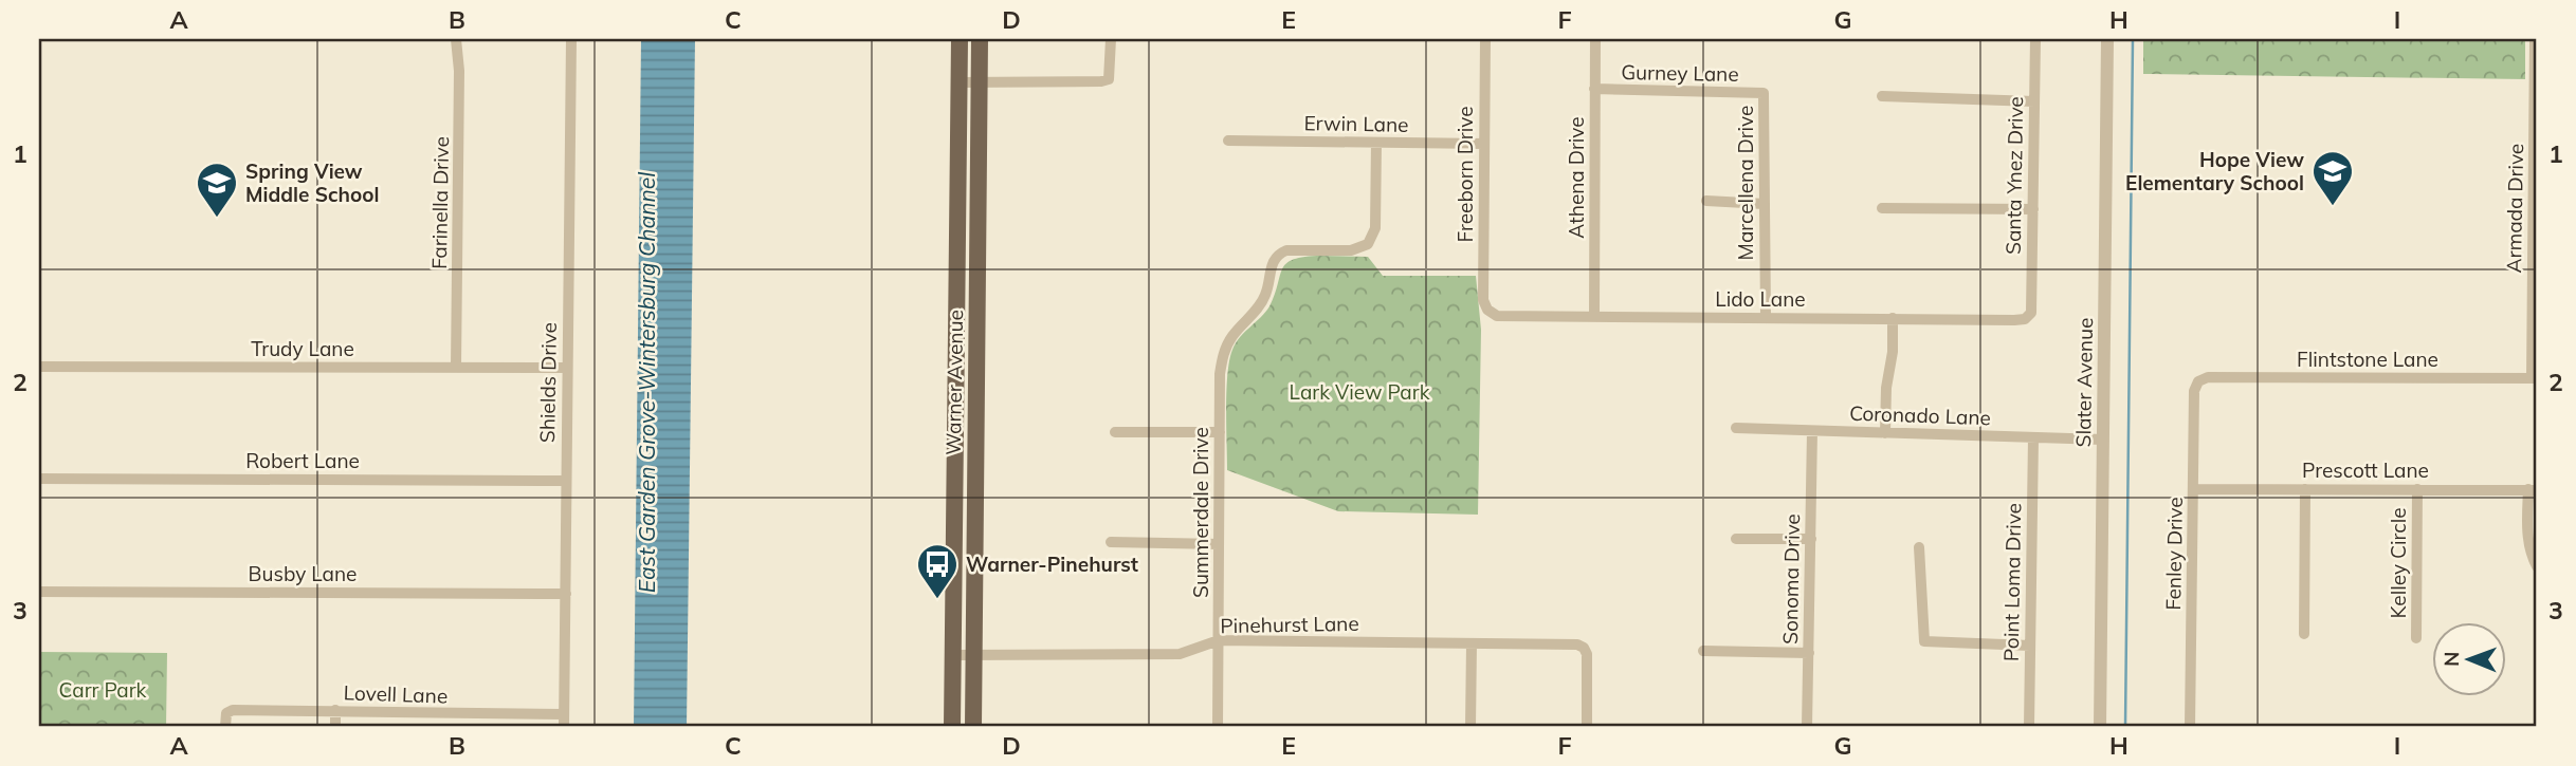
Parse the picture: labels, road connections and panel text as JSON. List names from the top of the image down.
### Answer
{
  "streets": {
    "main road": ["Warner Avenue"],
    "street": [
      "Gurney Lane",
      "Erwin Lane",
      "Freeborn Drive",
      "Santa Ynez Drive",
      "Athena Drive",
      "Marcellena Drive",
      "Farinella Drive",
      "Armada Drive",
      "Lido Lane",
      "Trudy Lane",
      "Flintstone Lane",
      "Shields Drive",
      "Slater Avenue",
      "Coronado Lane",
      "Robert Lane",
      "Prescott Lane",
      "Summerdale Drive",
      "Fenley Drive",
      "Kelley Circle",
      "Busby Lane",
      "Sonoma Drive",
      "Point Loma Drive",
      "Pinehurst Lane",
      "Lovell Lane"
    ]
  },
  "crossings": [
    ["Gurney Lane", "Athena Drive"],
    ["Gurney Lane", "Marcellena Drive"],
    ["Erwin Lane", "Freeborn Drive"],
    ["Erwin Lane", "Summerdale Drive"],
    ["Freeborn Drive", "Lido Lane"],
    ["Santa Ynez Drive", "Lido Lane"],
    ["Athena Drive", "Lido Lane"],
    ["Marcellena Drive", "Lido Lane"],
    ["Farinella Drive", "Trudy Lane"],
    ["Armada Drive", "Flintstone Lane"],
    ["Trudy Lane", "Shields Drive"],
    ["Flintstone Lane", "Fenley Drive"],
    ["Shields Drive", "Robert Lane"],
    ["Shields Drive", "Busby Lane"],
    ["Shields Drive", "Lovell Lane"],
    ["Warner Avenue", "Pinehurst Lane"],
    ["Slater Avenue", "Coronado Lane"],
    ["Coronado Lane", "Sonoma Drive"],
    ["Coronado Lane", "Point Loma Drive"],
    ["Prescott Lane", "Fenley Drive"],
    ["Prescott Lane", "Kelley Circle"],
    ["Summerdale Drive", "Pinehurst Lane"]
  ],
  "water": ["East Garden Grove-Wintersburg Channel"],
  "parks": ["Lark View Park", "Carr Park"],
  "places": {
    "school or university": ["Hope View Elementary School", "Spring View Middle School"],
    "bus stop": ["Warner-Pinehurst"]
  },
  "north": "left",
  "grid": {
    "columns": [
      "A",
      "B",
      "C",
      "D",
      "E",
      "F",
      "G",
      "H",
      "I"
    ],
    "rows": ["1", "2", "3"]
  }
}
